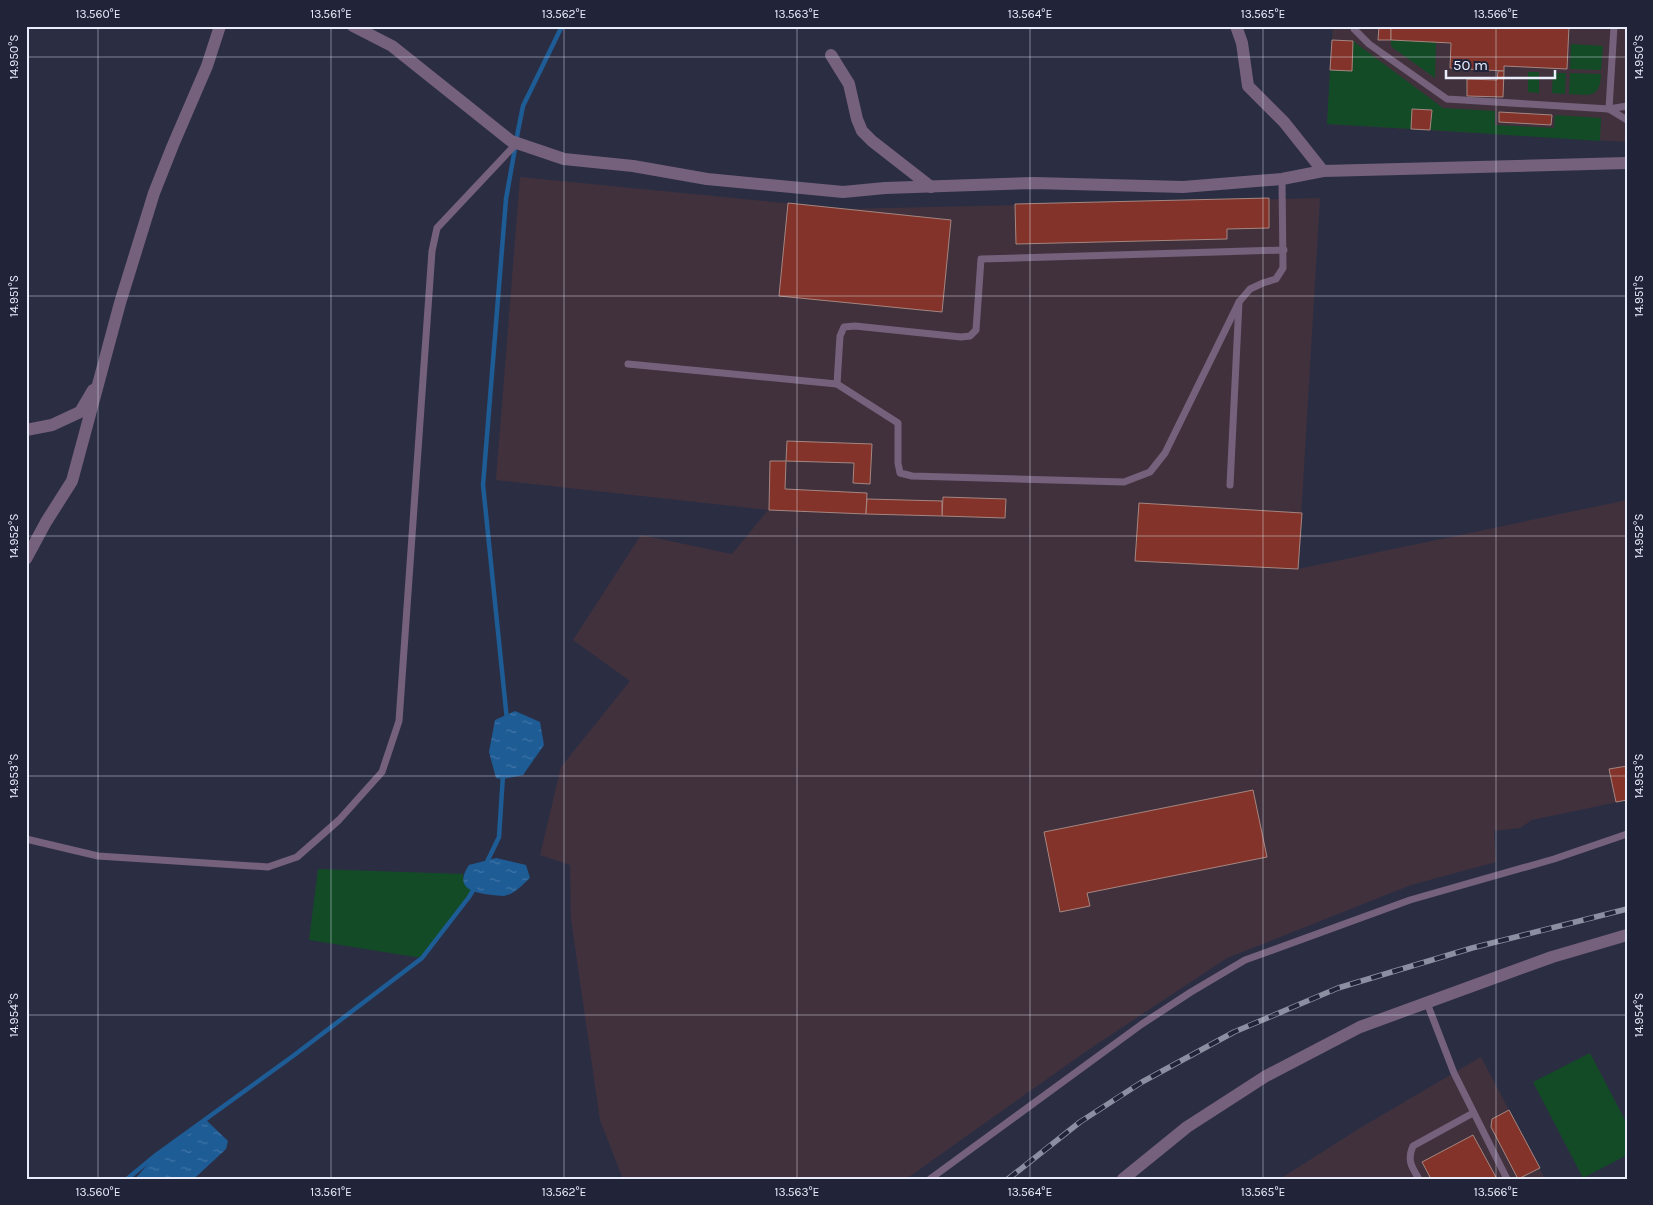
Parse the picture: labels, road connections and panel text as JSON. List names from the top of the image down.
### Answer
{
  "scale_bar": "50 m",
  "coordinates": [
    "13.560°E",
    "13.561°E",
    "13.562°E",
    "13.563°E",
    "13.564°E",
    "13.565°E",
    "13.566°E",
    "14.950°S",
    "14.951°S",
    "14.952°S",
    "14.953°S",
    "14.954°S"
  ]
}
